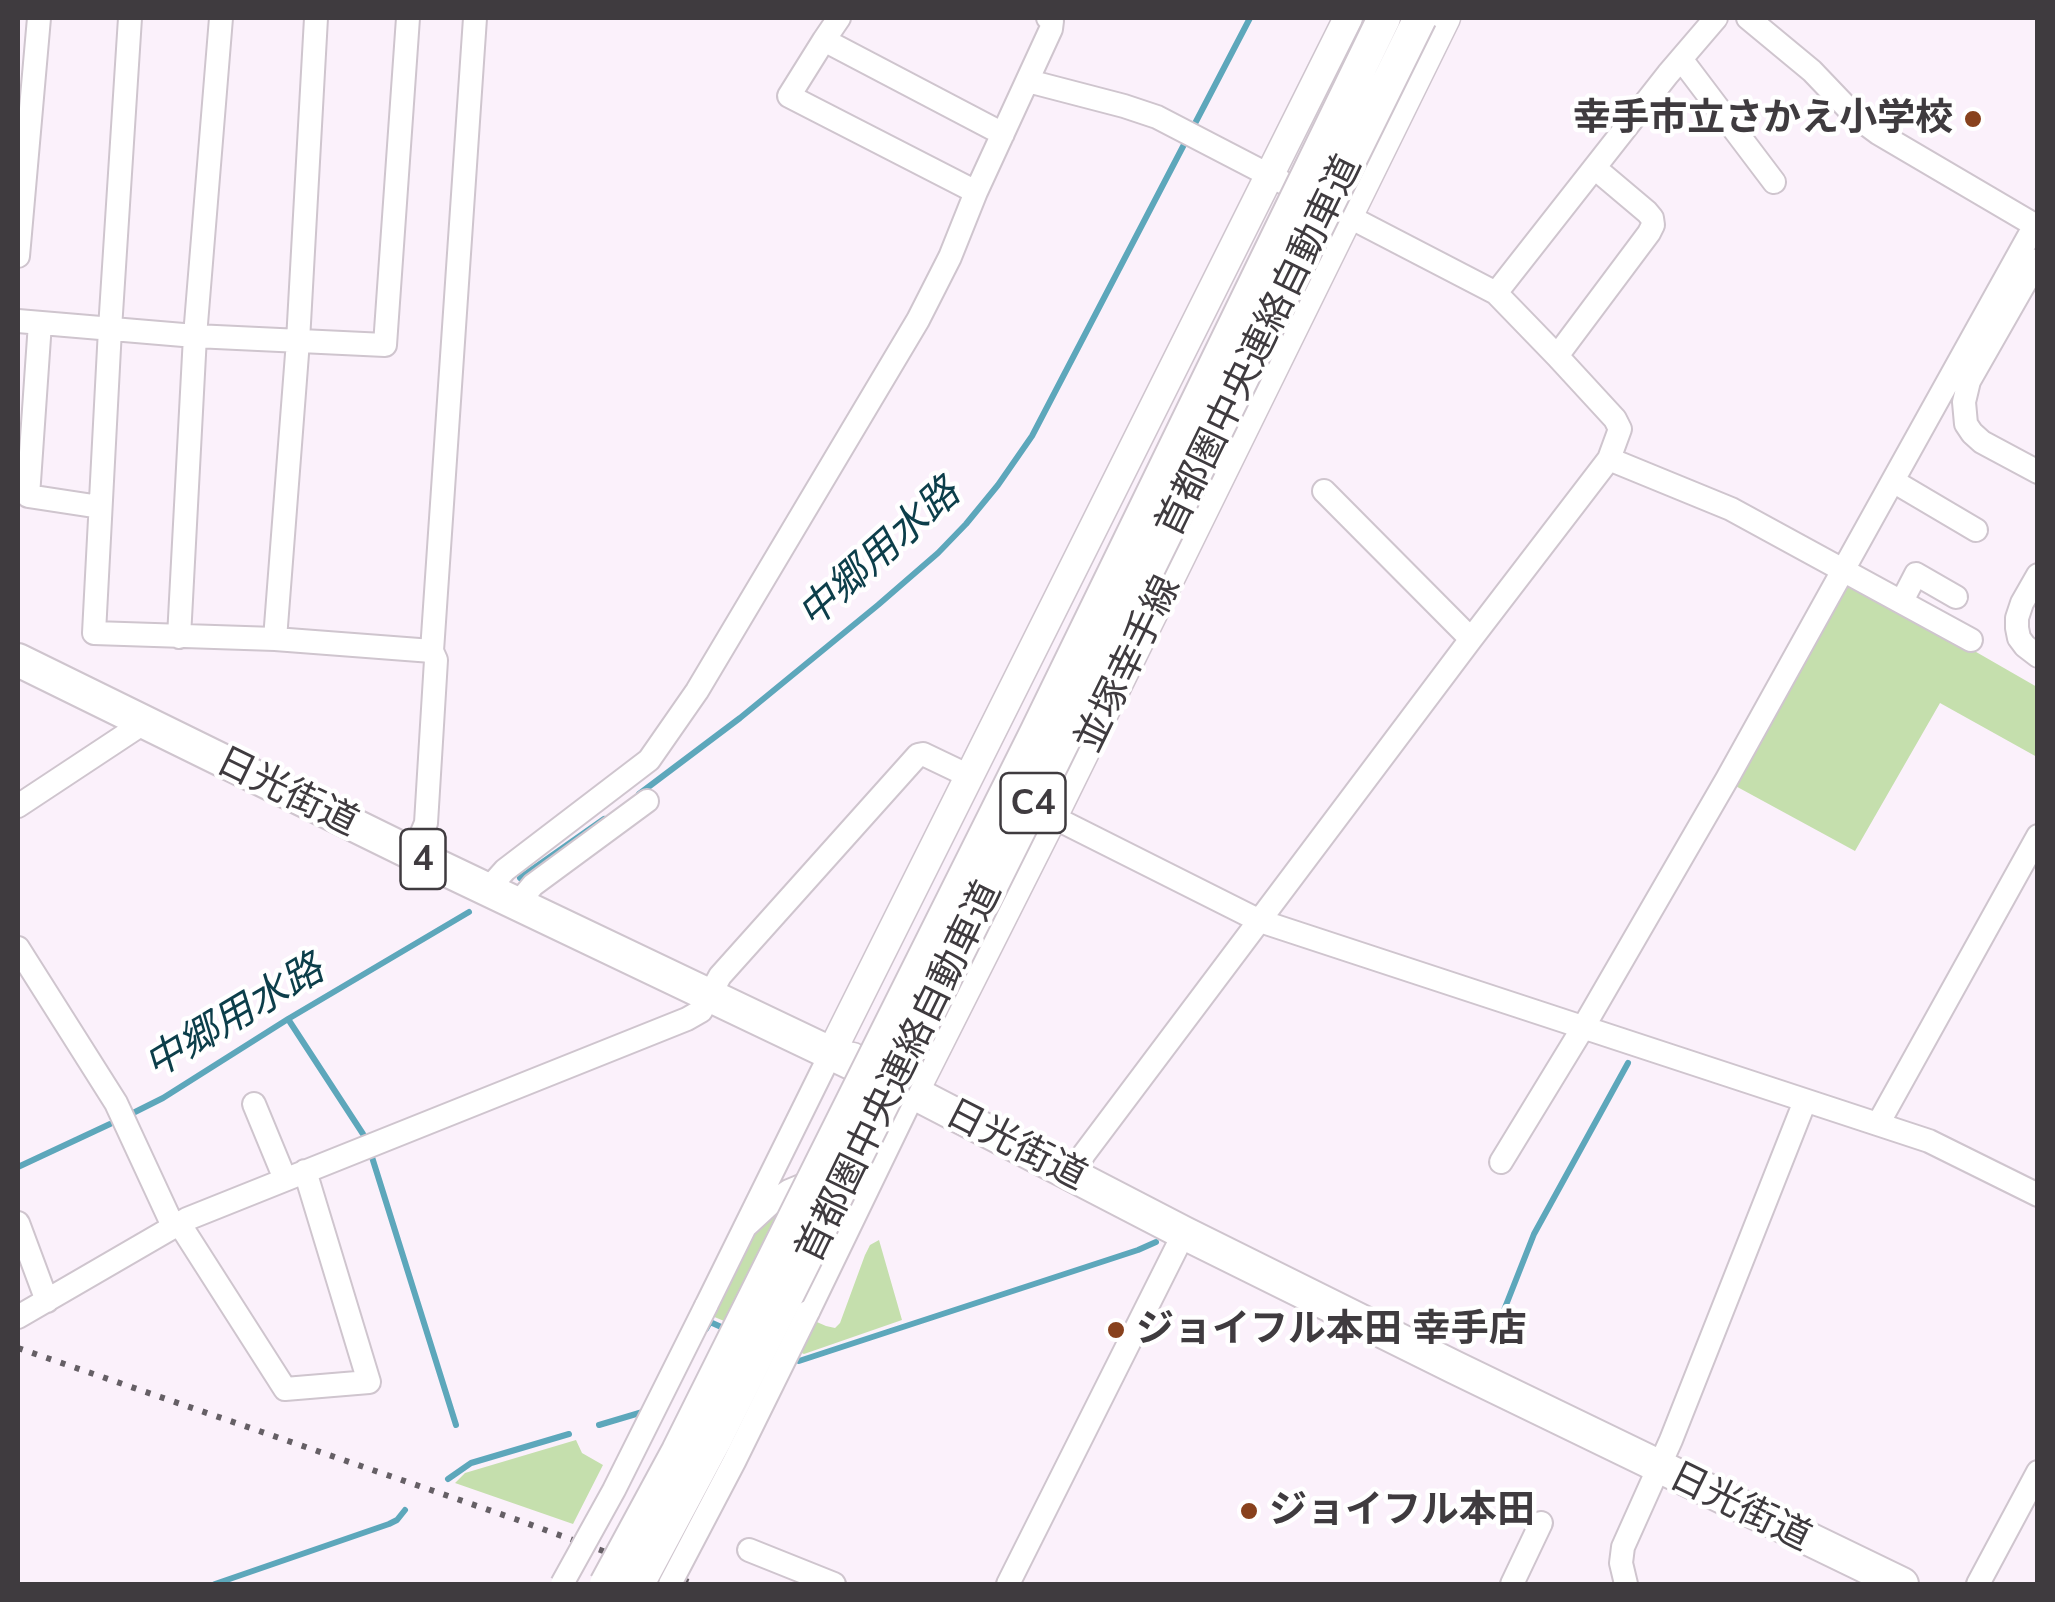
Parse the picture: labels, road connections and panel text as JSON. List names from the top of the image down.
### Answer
{
  "streets": {
    "highway": [
      "首都圏中央連絡自動車道",
      "日光街道",
      "C4",
      "4"
    ],
    "main road": ["並塚幸手線"]
  },
  "crossings": [
    ["並塚幸手線", "日光街道"]
  ],
  "water": ["中郷用水路"],
  "places": ["幸手市立さかえ小学校", "ジョイフル本田 幸手店", "ジョイフル本田"]
}
